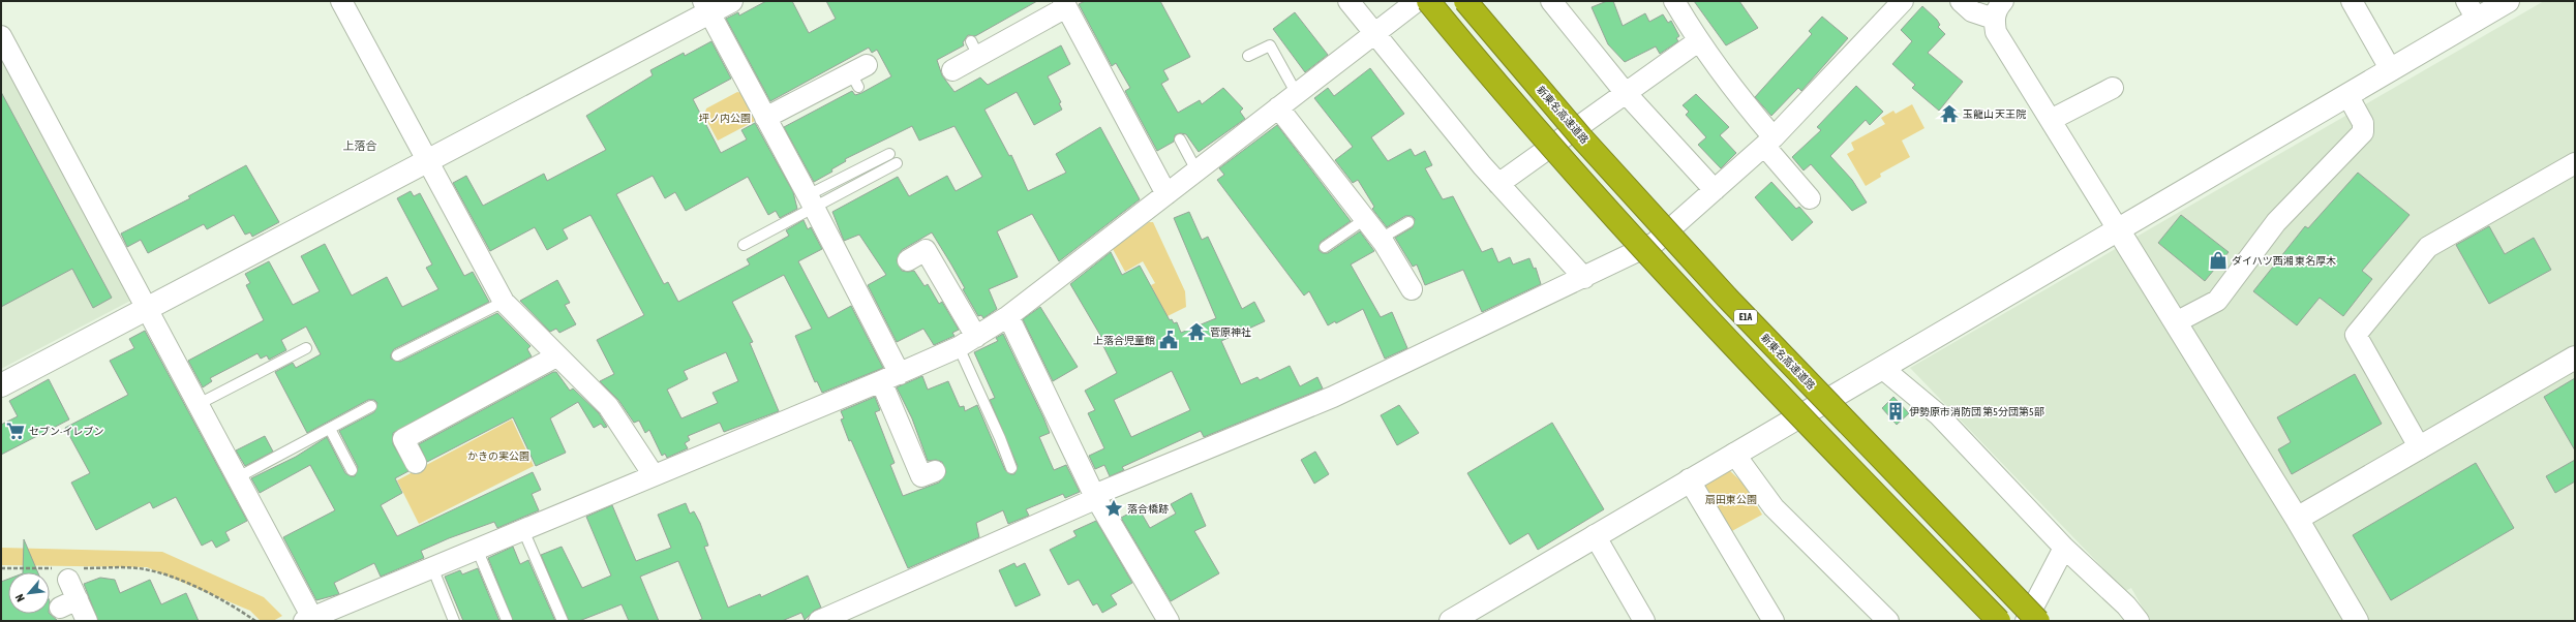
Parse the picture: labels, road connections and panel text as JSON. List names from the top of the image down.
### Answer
{
  "streets": {
    "highway": ["新東名高速道路", "E1A"]
  },
  "districts": ["上落合"],
  "parks": ["坪ノ内公園", "かきの実公園", "扇田東公園"],
  "places": {
    "temple": ["玉龍山 天王院", "菅原神社"],
    "shop": ["ダイハツ西湘 東名厚木"],
    "public building": ["上落合児童館"],
    "building": ["伊勢原市消防団 第5分団第5部"],
    "supermarket": ["セブン-イレブン"],
    "place": ["落合橋跡"]
  },
  "north": "bottom left"
}
